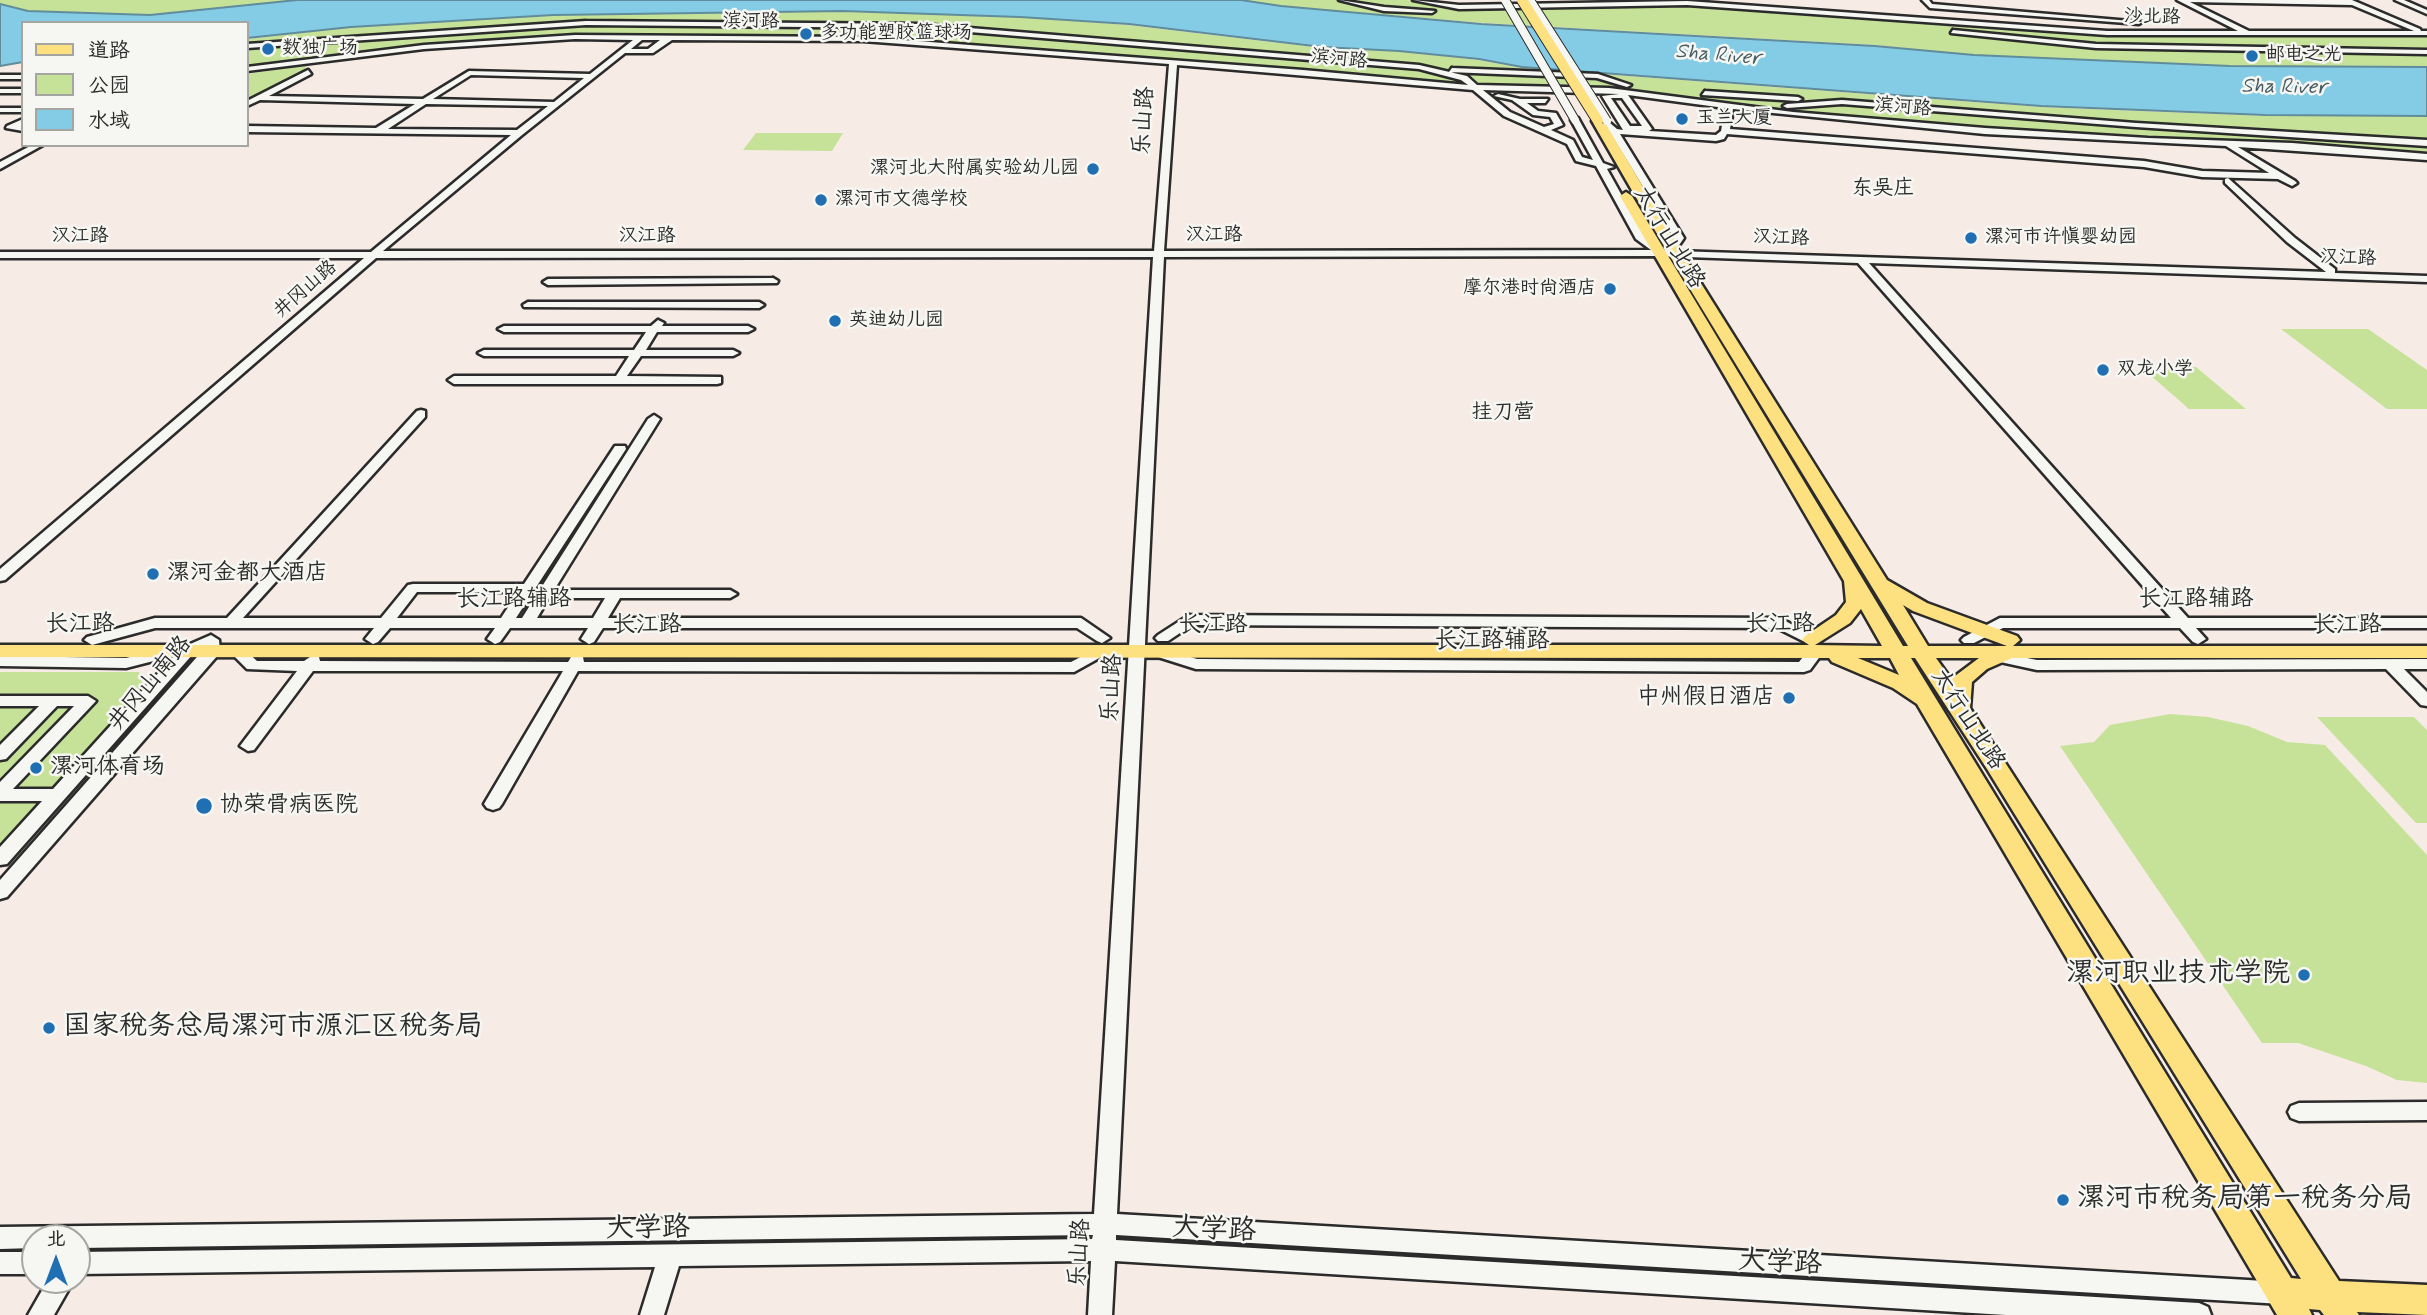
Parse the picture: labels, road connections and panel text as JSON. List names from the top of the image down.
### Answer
{
  "streets": {
    "main road": ["太行山北路", "长江路", "大学路"],
    "street": [
      "沙北路",
      "滨河路",
      "乐山路",
      "汉江路",
      "井冈山路",
      "长江路辅路",
      "井冈山南路"
    ]
  },
  "crossings": [
    ["滨河路", "乐山路"],
    ["滨河路", "井冈山路"],
    ["乐山路", "汉江路"],
    ["乐山路", "长江路"],
    ["乐山路", "大学路"],
    ["汉江路", "太行山北路"],
    ["汉江路", "井冈山路"],
    ["太行山北路", "长江路"],
    ["太行山北路", "大学路"],
    ["长江路辅路", "长江路"],
    ["长江路", "井冈山南路"]
  ],
  "districts": ["东吴庄", "挂刀营"],
  "water": ["Sha River"],
  "places": [
    "多功能塑胶篮球场",
    "数独广场",
    "邮电之光",
    "玉兰大厦",
    "漯河北大附属实验幼儿园",
    "漯河市文德学校",
    "漯河市许慎婴幼园",
    "摩尔港时尚酒店",
    "英迪幼儿园",
    "双龙小学",
    "漯河金都大酒店",
    "中州假日酒店",
    "漯河体育场",
    "协荣骨病医院",
    "漯河职业技术学院",
    "国家税务总局漯河市源汇区税务局",
    "漯河市税务局第一税务分局"
  ],
  "legend": ["道路", "公园", "水域"],
  "north": "top"
}
